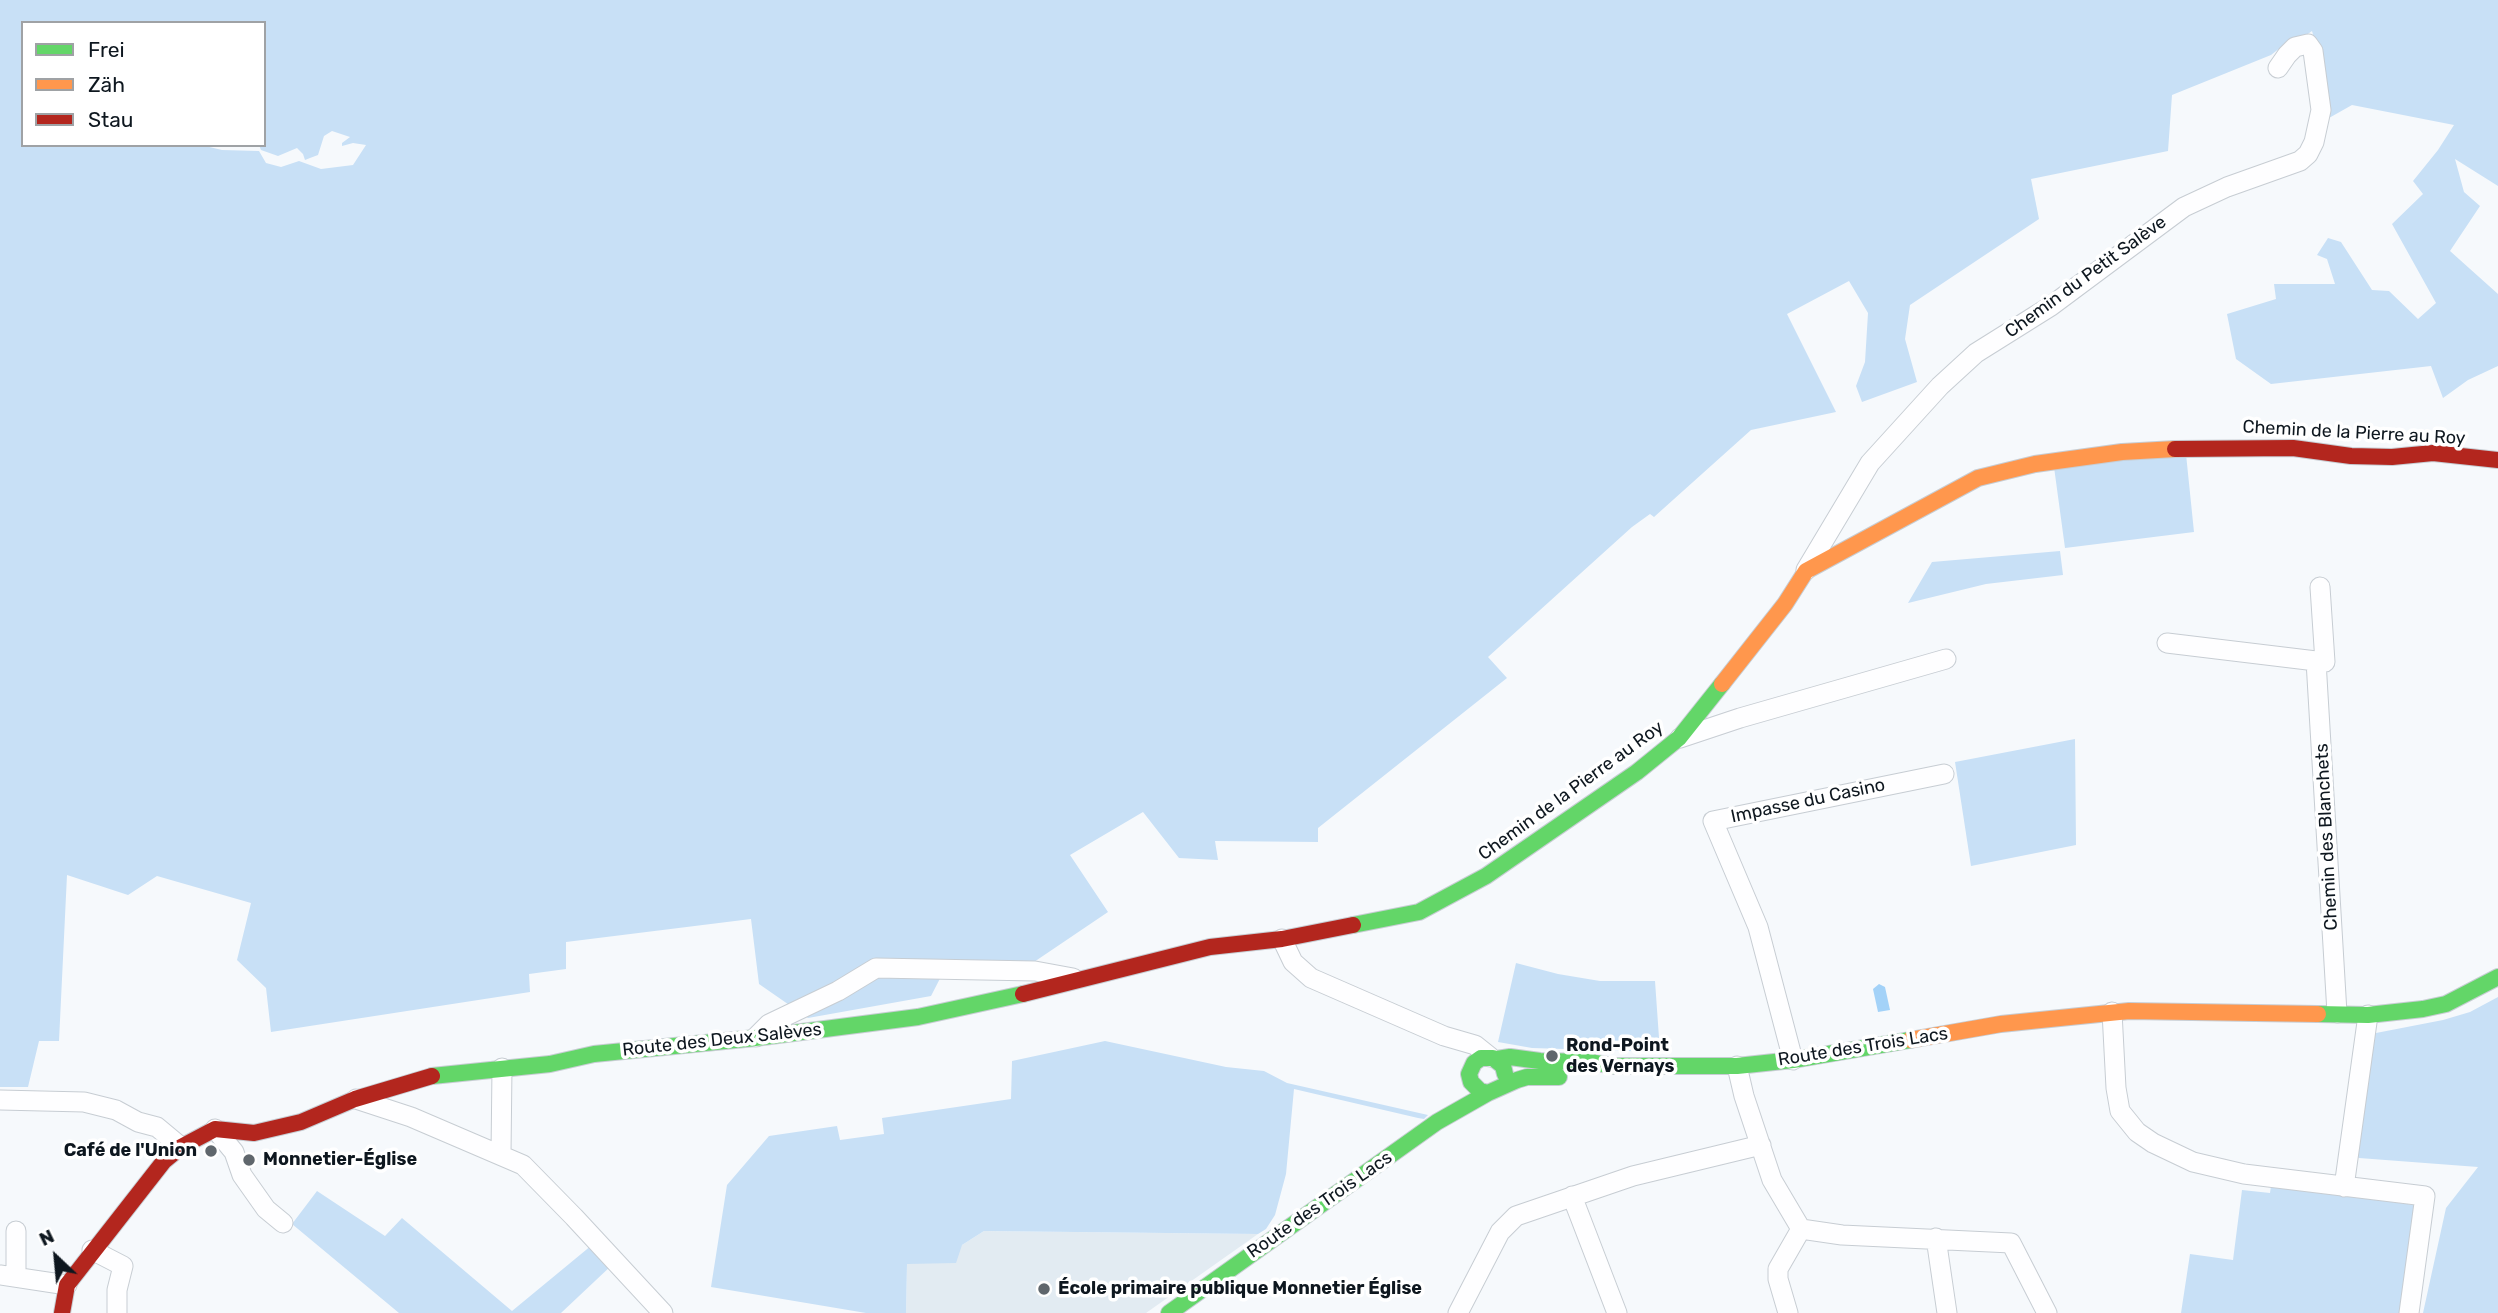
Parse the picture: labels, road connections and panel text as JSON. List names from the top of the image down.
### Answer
{
  "streets": {
    "street": [
      "Chemin du Petit Salève",
      "Chemin de la Pierre au Roy",
      "Impasse du Casino",
      "Chemin des Blanchets",
      "Route des Deux Salèves",
      "Route des Trois Lacs"
    ]
  },
  "crossings": [
    ["Chemin du Petit Salève", "Chemin de la Pierre au Roy"],
    ["Chemin de la Pierre au Roy", "Route des Deux Salèves"],
    ["Impasse du Casino", "Route des Trois Lacs"],
    ["Chemin des Blanchets", "Route des Trois Lacs"]
  ],
  "places": [
    "Rond-Point des Vernays",
    "Café de l'Union",
    "Monnetier-Église",
    "École primaire publique Monnetier Église"
  ],
  "legend": ["Frei", "Zäh", "Stau"],
  "north": "top left"
}
